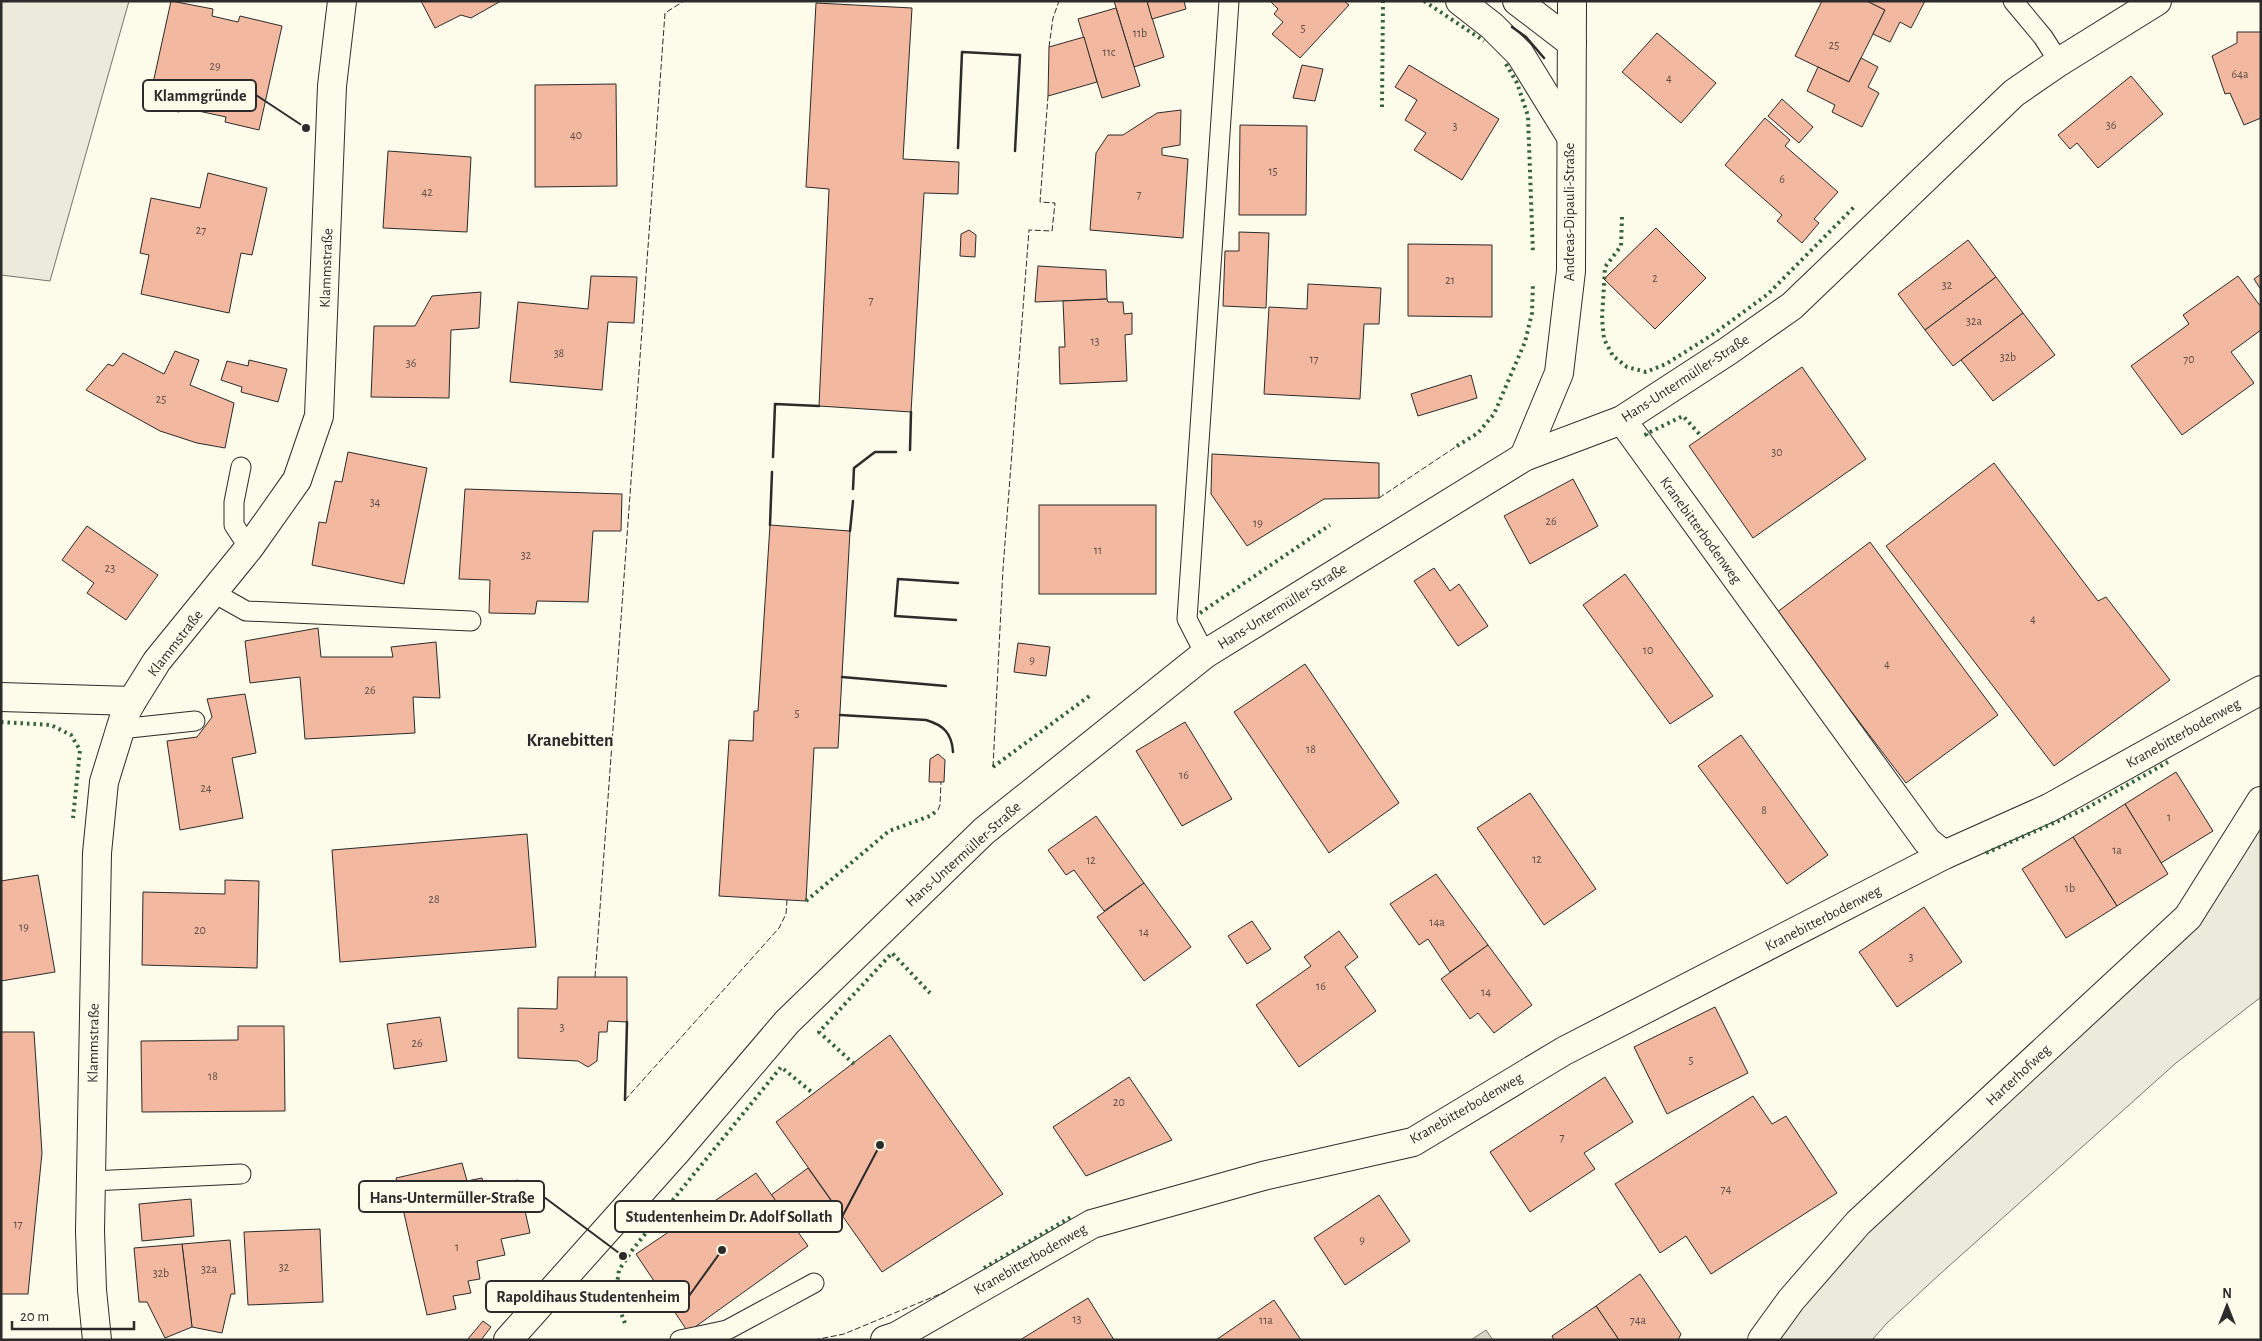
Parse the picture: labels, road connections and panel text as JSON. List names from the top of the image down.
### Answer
{
  "streets": {
    "street": [
      "Andreas-Dipauli-Straße",
      "Klammstraße",
      "Hans-Untermüller-Straße",
      "Kranebitterbodenweg",
      "Harterhofweg"
    ]
  },
  "crossings": [
    ["Andreas-Dipauli-Straße", "Hans-Untermüller-Straße"],
    ["Hans-Untermüller-Straße", "Kranebitterbodenweg"]
  ],
  "districts": ["Kranebitten"],
  "places": [
    "Klammgründe",
    "Studentenheim Dr. Adolf Sollath",
    "Rapoldihaus Studentenheim",
    "Hans-Untermüller-Straße"
  ],
  "house_numbers": [
    "5",
    "11b",
    "25",
    "11c",
    "29",
    "64a",
    "4",
    "36",
    "3",
    "40",
    "15",
    "6",
    "42",
    "7",
    "27",
    "2",
    "21",
    "32",
    "7",
    "32a",
    "13",
    "38",
    "32b",
    "17",
    "70",
    "36",
    "25",
    "30",
    "34",
    "26",
    "19",
    "11",
    "32",
    "23",
    "4",
    "10",
    "9",
    "4",
    "26",
    "5",
    "18",
    "16",
    "24",
    "8",
    "1",
    "1a",
    "12",
    "12",
    "1b",
    "28",
    "14a",
    "19",
    "20",
    "14",
    "3",
    "16",
    "14",
    "3",
    "26",
    "5",
    "18",
    "20",
    "7",
    "74",
    "17",
    "9",
    "1",
    "32",
    "32a",
    "32b",
    "13",
    "11a",
    "74a"
  ],
  "scale_bar": "20 m",
  "north": "top"
}
